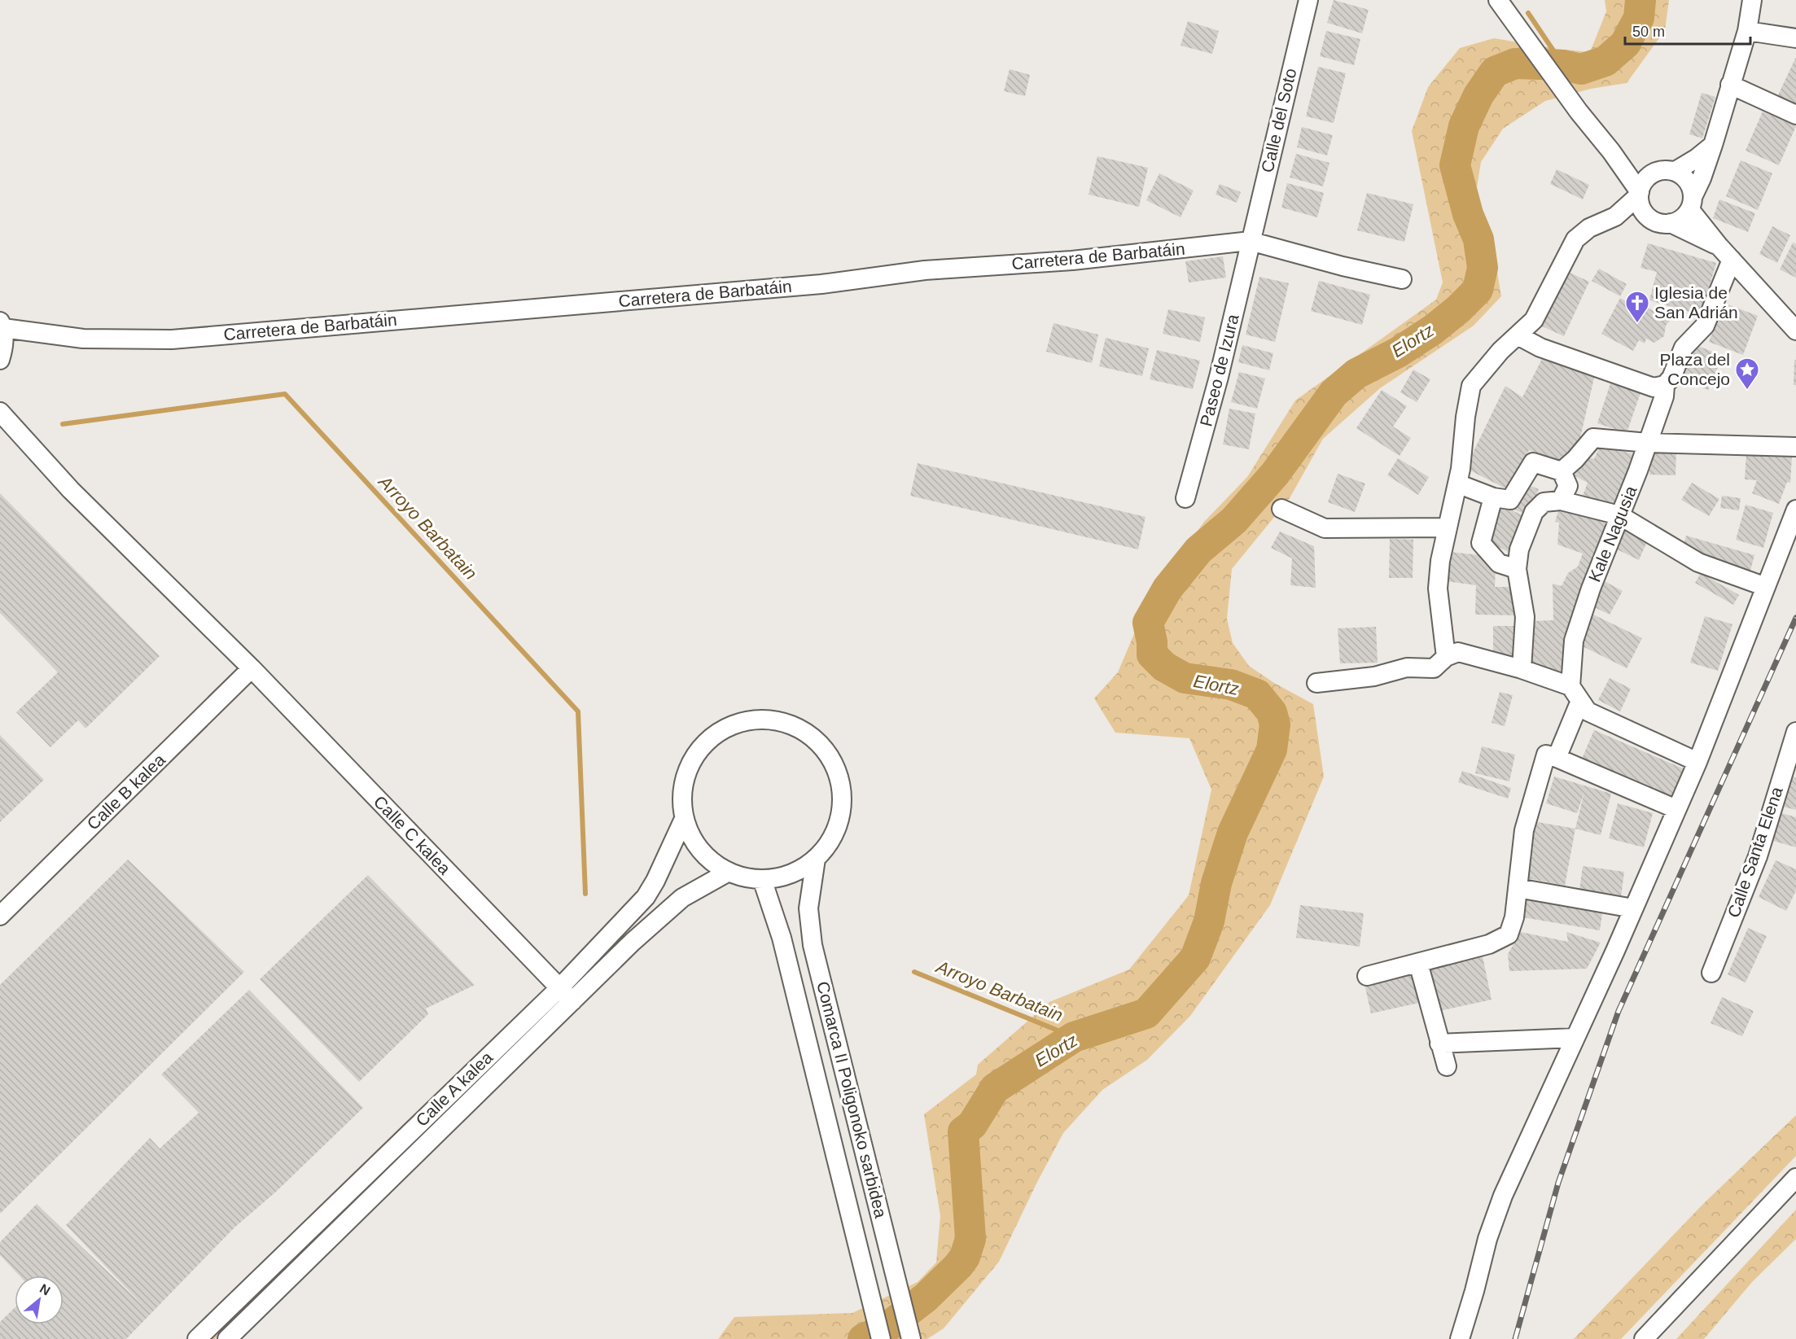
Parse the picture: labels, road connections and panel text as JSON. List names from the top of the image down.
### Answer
{
  "streets": {
    "street": [
      "Calle del Soto",
      "Carretera de Barbatáin",
      "Paseo de Izura",
      "Kale Nagusia",
      "Calle B kalea",
      "Calle C kalea",
      "Calle Santa Elena",
      "Calle A kalea",
      "Comarca II Poligonoko sarbidea"
    ]
  },
  "crossings": [
    ["Calle del Soto", "Carretera de Barbatáin"],
    ["Calle del Soto", "Paseo de Izura"],
    ["Carretera de Barbatáin", "Paseo de Izura"],
    ["Calle B kalea", "Calle C kalea"],
    ["Calle C kalea", "Calle A kalea"],
    ["Calle A kalea", "Comarca II Poligonoko sarbidea"]
  ],
  "water": ["Elortz", "Arroyo Barbatain"],
  "places": {
    "church": ["Iglesia de San Adrián"],
    "place": ["Plaza del Concejo"]
  },
  "scale_bar": "50 m",
  "north": "top right"
}
